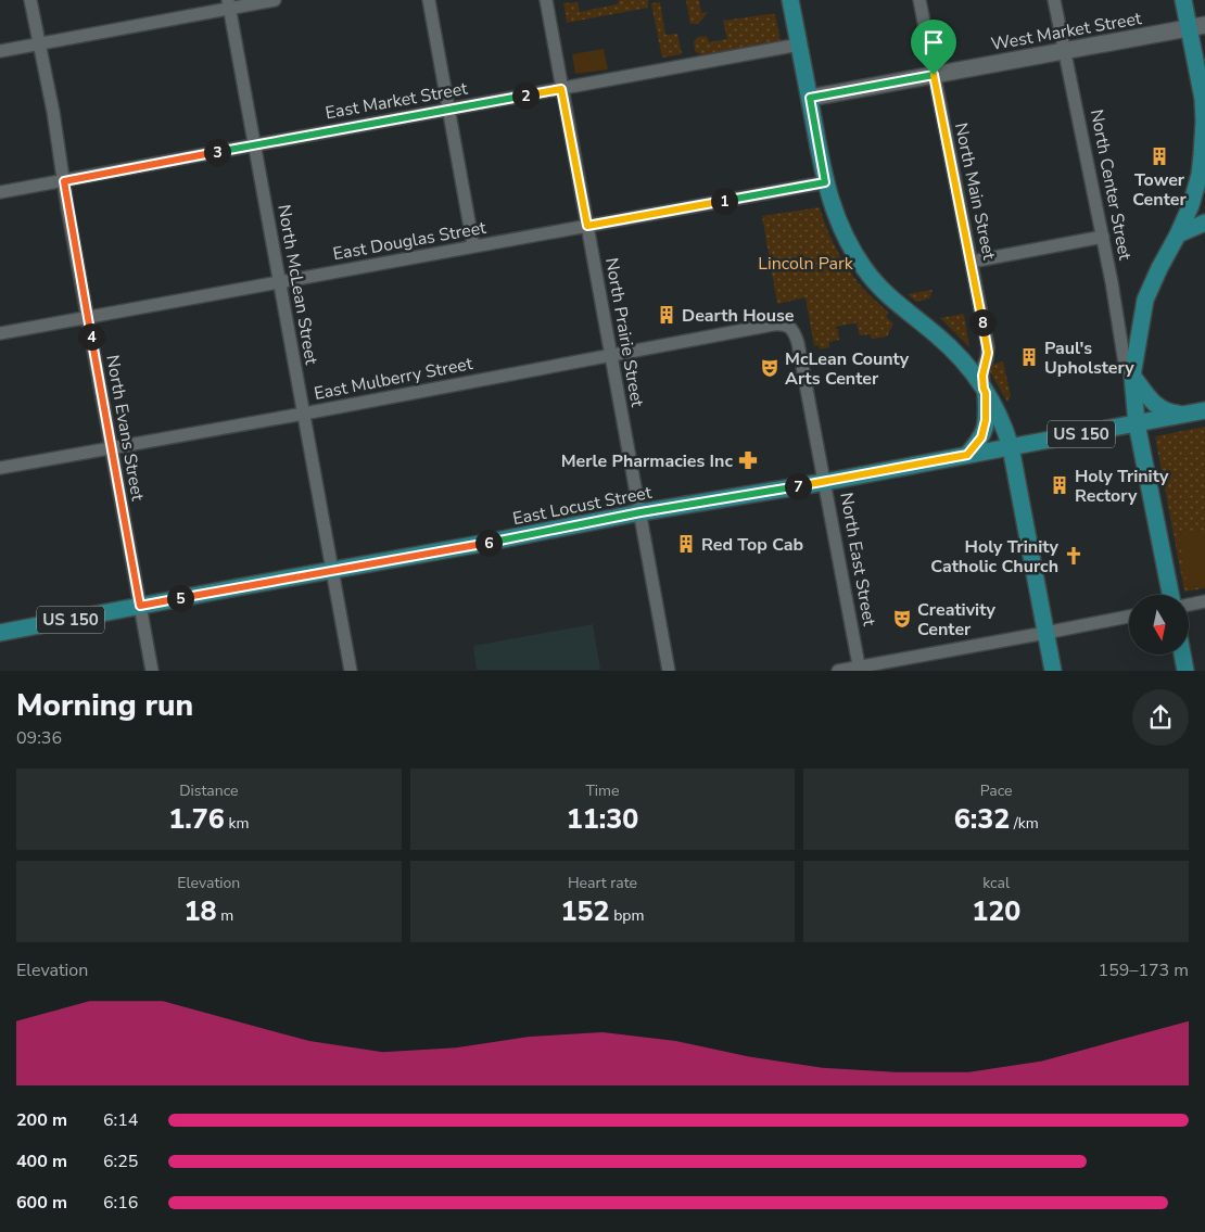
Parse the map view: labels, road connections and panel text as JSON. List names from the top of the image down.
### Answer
{
  "streets": {
    "main road": ["US 150", "East Locust Street"],
    "street": [
      "West Market Street",
      "East Market Street",
      "North Center Street",
      "North Main Street",
      "East Douglas Street",
      "North McLean Street",
      "North Prairie Street",
      "East Mulberry Street",
      "North Evans Street",
      "North East Street"
    ]
  },
  "crossings": [
    ["West Market Street", "North Center Street"],
    ["West Market Street", "North Main Street"],
    ["East Market Street", "North McLean Street"],
    ["East Market Street", "North Prairie Street"],
    ["East Market Street", "North Evans Street"],
    ["East Douglas Street", "North McLean Street"],
    ["East Douglas Street", "North Prairie Street"],
    ["East Douglas Street", "North Evans Street"],
    ["North McLean Street", "East Mulberry Street"],
    ["North McLean Street", "East Locust Street"],
    ["North Prairie Street", "East Mulberry Street"],
    ["North Prairie Street", "East Locust Street"],
    ["East Mulberry Street", "North Evans Street"],
    ["East Mulberry Street", "North East Street"],
    ["North Evans Street", "East Locust Street"],
    ["US 150", "East Locust Street"],
    ["East Locust Street", "North East Street"]
  ],
  "parks": ["Lincoln Park"],
  "places": {
    "building": [
      "Tower Center",
      "Dearth House",
      "Paul's Upholstery",
      "Holy Trinity Rectory",
      "Red Top Cab"
    ],
    "theatre": ["McLean County Arts Center", "Creativity Center"],
    "pharmacy": ["Merle Pharmacies Inc"],
    "church": ["Holy Trinity Catholic Church"]
  },
  "north": "bottom",
  "page": {
    "pins": [
      "2",
      "3",
      "1",
      "8",
      "4",
      "7",
      "6",
      "5"
    ],
    "heading": ["Morning run", "09:36"],
    "stats": [
      ["Distance", "1.76 km"],
      ["Time", "11:30"],
      ["Pace", "6:32 /km"],
      ["Elevation", "18 m"],
      ["Heart rate", "152 bpm"],
      ["kcal", "120"]
    ],
    "chart": ["Elevation", "159–173 m"],
    "list": [
      {
        "name": "200 m",
        "note": "6:14"
      },
      {
        "name": "400 m",
        "note": "6:25"
      },
      {
        "name": "600 m",
        "note": "6:16"
      }
    ]
  }
}
